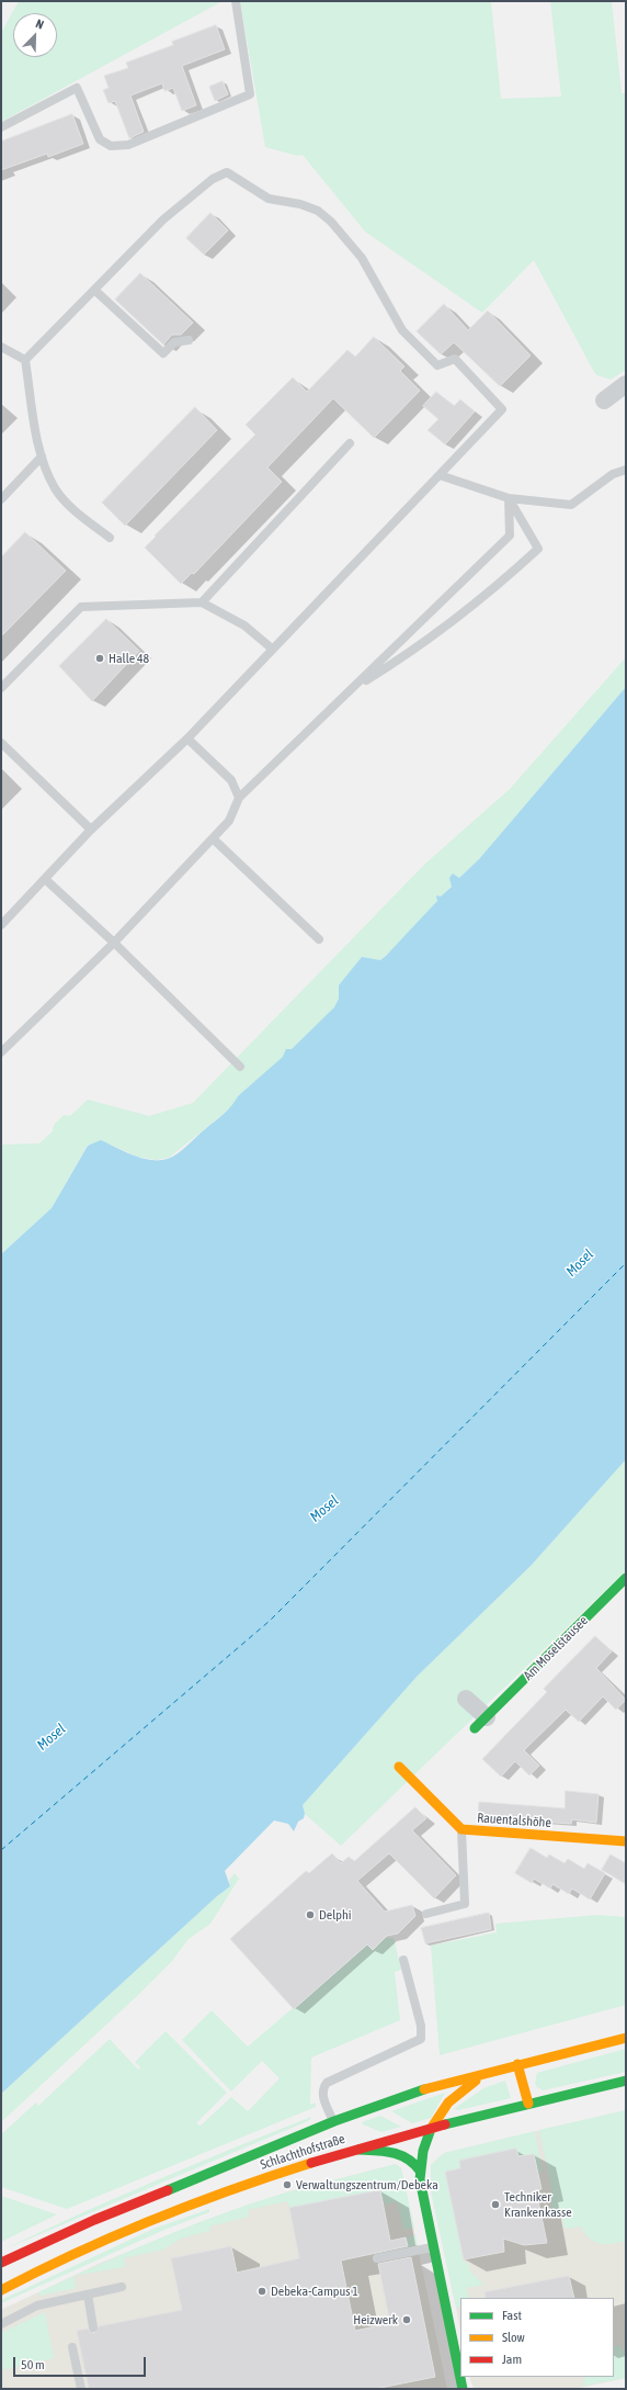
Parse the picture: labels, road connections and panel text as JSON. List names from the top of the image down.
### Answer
{
  "streets": {
    "main road": ["Am Moselstausee", "Rauentalshöhe", "Schlachthofstraße"]
  },
  "water": ["Mosel"],
  "places": [
    "Halle 48",
    "Delphi",
    "Verwaltungszentrum/Debeka",
    "Techniker Krankenkasse",
    "Debeka-Campus 1",
    "Heizwerk"
  ],
  "legend": ["Fast", "Slow", "Jam"],
  "scale_bar": "50 m",
  "north": "top right"
}
